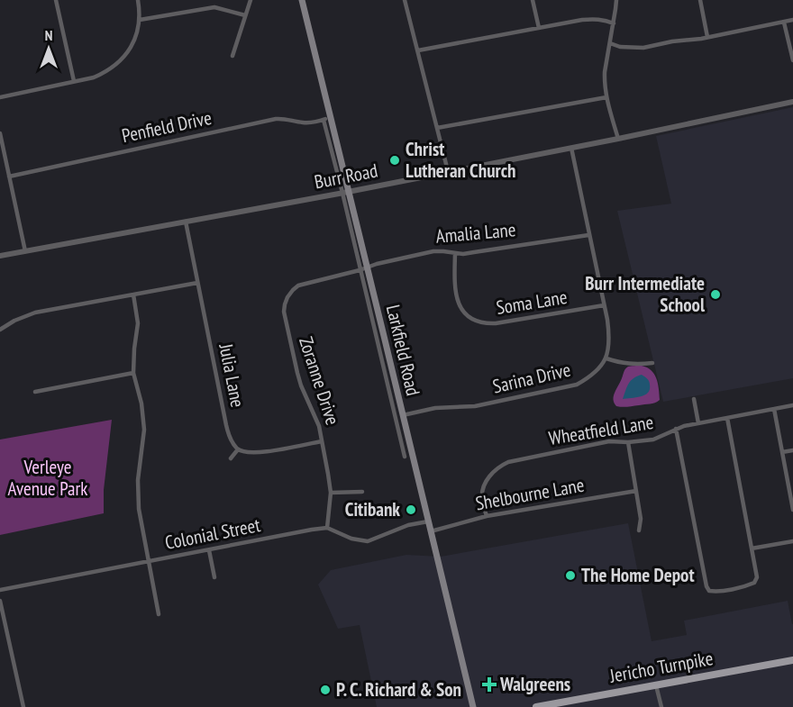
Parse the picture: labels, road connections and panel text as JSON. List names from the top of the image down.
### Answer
{
  "streets": {
    "main road": ["Larkfield Road", "Jericho Turnpike"],
    "street": [
      "Penfield Drive",
      "Burr Road",
      "Amalia Lane",
      "Soma Lane",
      "Julia Lane",
      "Sarina Drive",
      "Zoranne Drive",
      "Wheatfield Lane",
      "Shelbourne Lane",
      "Colonial Street"
    ]
  },
  "crossings": [
    ["Penfield Drive", "Larkfield Road"],
    ["Burr Road", "Larkfield Road"],
    ["Burr Road", "Julia Lane"],
    ["Amalia Lane", "Soma Lane"],
    ["Amalia Lane", "Larkfield Road"],
    ["Amalia Lane", "Zoranne Drive"],
    ["Larkfield Road", "Sarina Drive"],
    ["Larkfield Road", "Zoranne Drive"],
    ["Larkfield Road", "Shelbourne Lane"],
    ["Zoranne Drive", "Colonial Street"],
    ["Wheatfield Lane", "Shelbourne Lane"]
  ],
  "parks": ["Verleye Avenue Park"],
  "places": {
    "other": [
      "Christ Lutheran Church",
      "Burr Intermediate School",
      "Citibank",
      "The Home Depot",
      "P. C. Richard & Son"
    ],
    "health": ["Walgreens"]
  },
  "north": "top"
}
